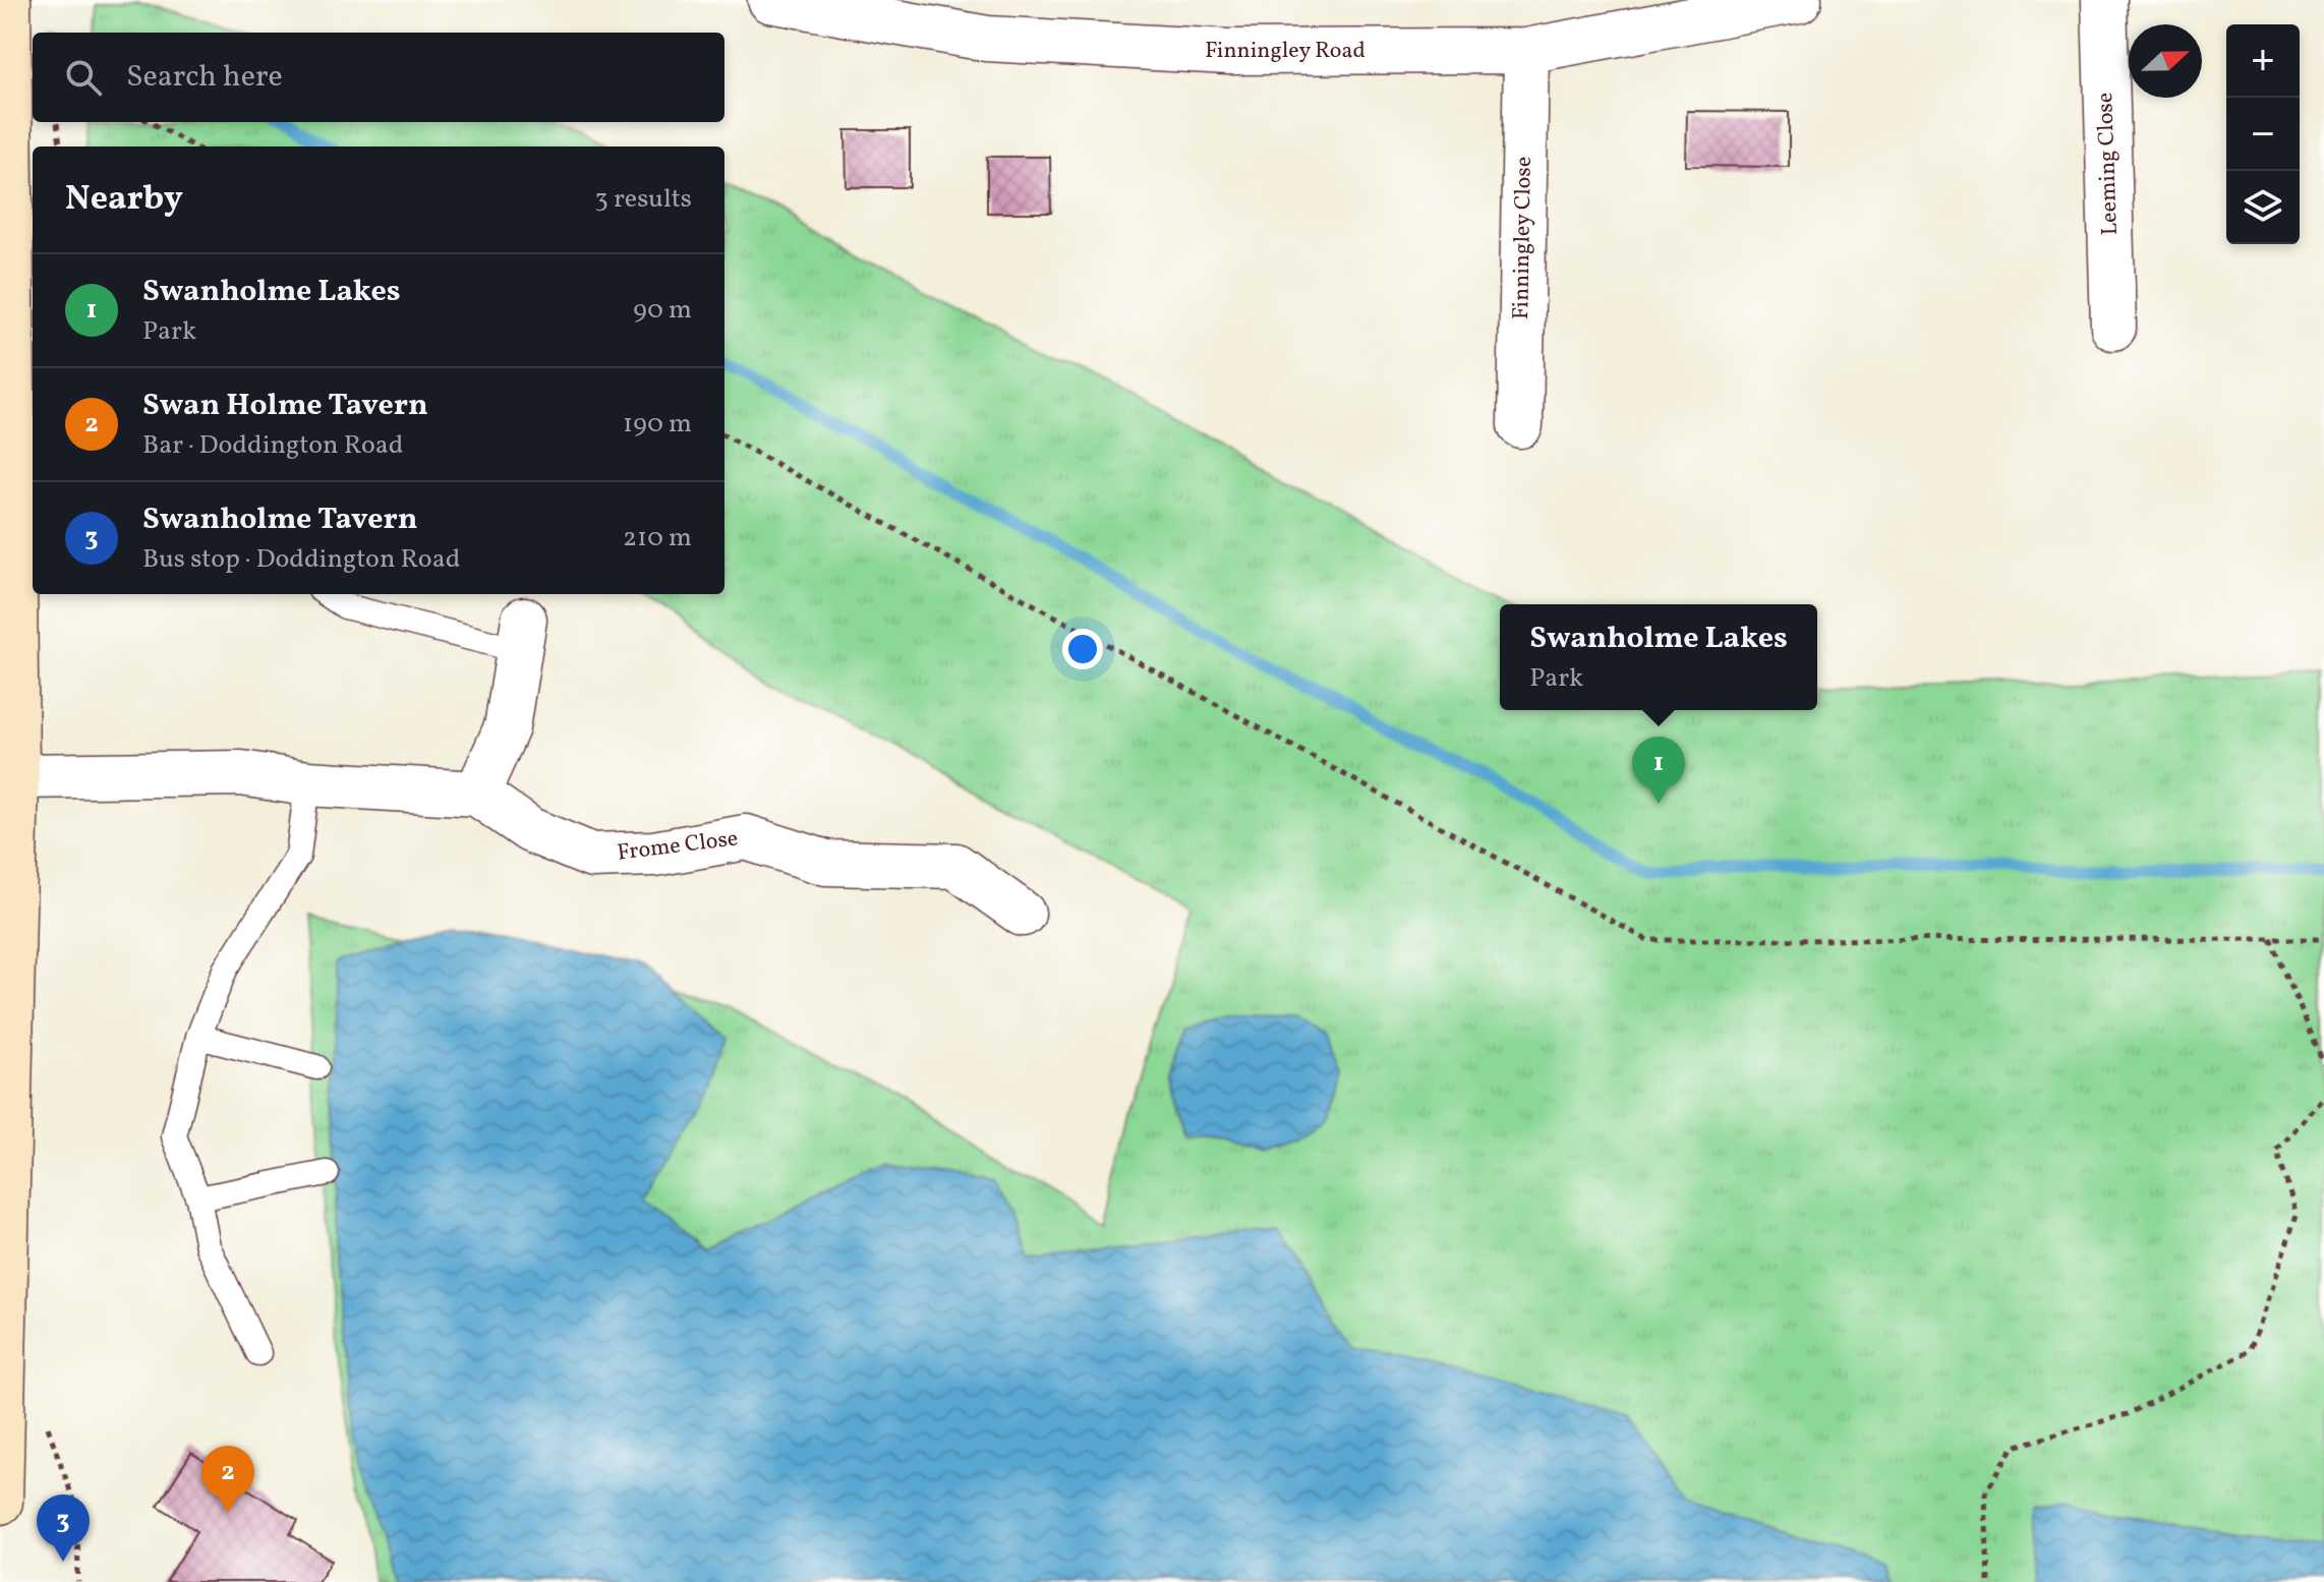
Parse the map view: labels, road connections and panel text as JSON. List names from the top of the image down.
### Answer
{
  "streets": {
    "street": [
      "Finningley Road",
      "Leeming Close",
      "Finningley Close",
      "Frome Close"
    ]
  },
  "crossings": [
    ["Finningley Road", "Finningley Close"]
  ],
  "north": "right",
  "page": {
    "map_buttons": ["+", "−"],
    "search": "Search here",
    "heading": ["Nearby", "3 results"],
    "list": [
      {
        "mark": "1",
        "name": "Swanholme Lakes",
        "note": "Park",
        "value": "90 m"
      },
      {
        "mark": "2",
        "name": "Swan Holme Tavern",
        "note": "Bar · Doddington Road",
        "value": "190 m"
      },
      {
        "mark": "3",
        "name": "Swanholme Tavern",
        "note": "Bus stop · Doddington Road",
        "value": "210 m"
      }
    ],
    "popup": ["Swanholme Lakes", "Park"],
    "pins": ["1", "2", "3"]
  }
}
